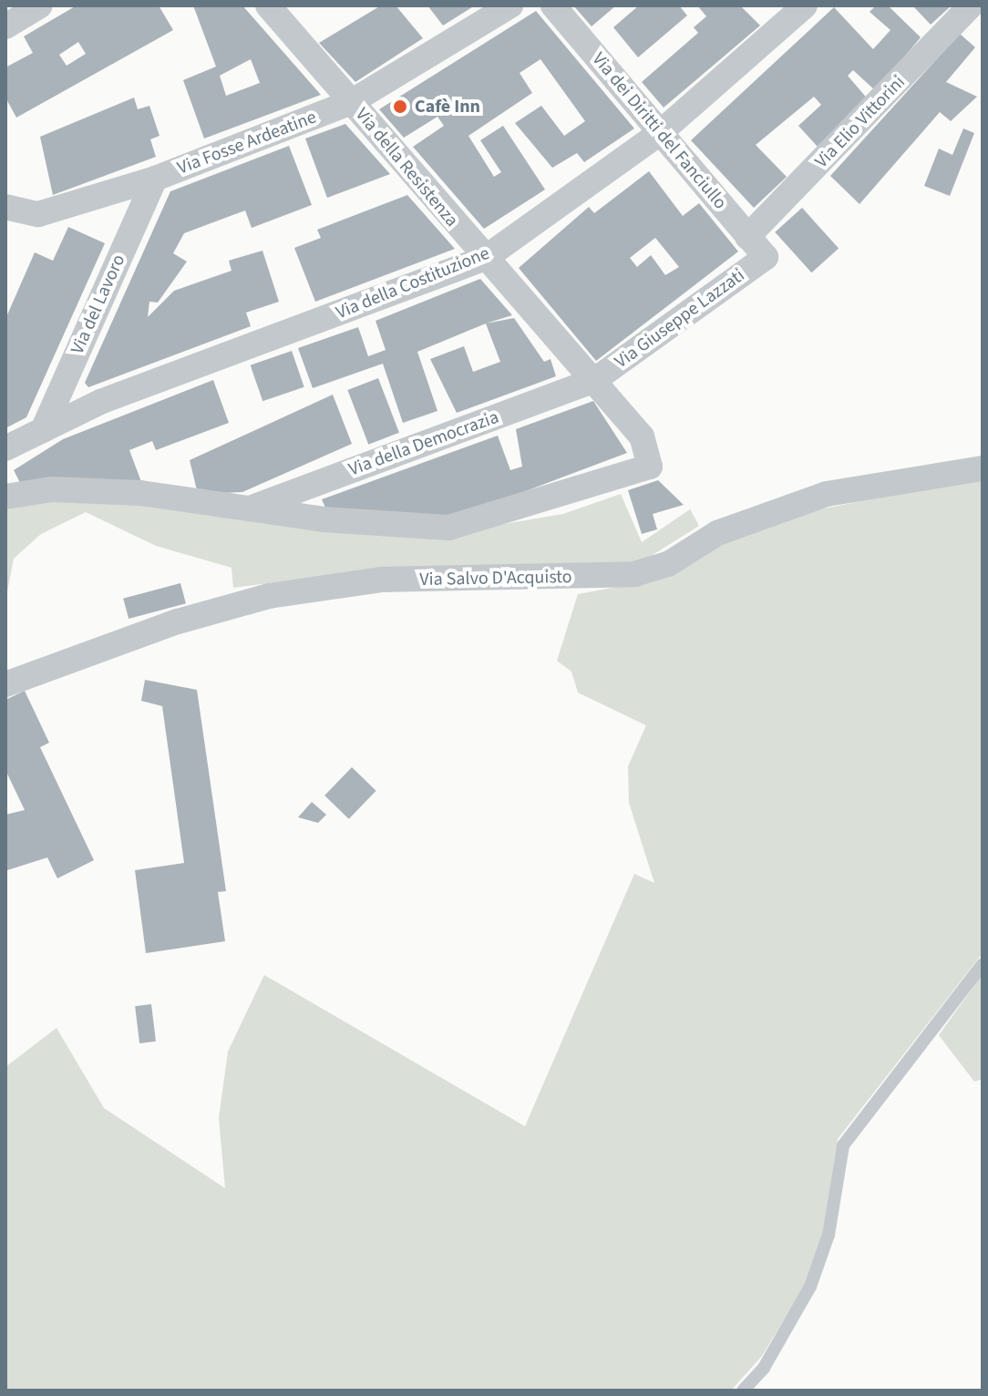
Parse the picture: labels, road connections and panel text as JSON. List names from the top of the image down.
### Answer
{
  "streets": {
    "street": [
      "Via Elio Vittorini",
      "Via dei Diritti del Fanciullo",
      "Via Fosse Ardeatine",
      "Via della Resistenza",
      "Via della Costituzione",
      "Via del Lavoro",
      "Via Giuseppe Lazzati",
      "Via della Democrazia",
      "Via Salvo D'Acquisto"
    ]
  },
  "crossings": [
    ["Via Elio Vittorini", "Via dei Diritti del Fanciullo"],
    ["Via dei Diritti del Fanciullo", "Via della Costituzione"],
    ["Via dei Diritti del Fanciullo", "Via Giuseppe Lazzati"],
    ["Via Fosse Ardeatine", "Via della Resistenza"],
    ["Via Fosse Ardeatine", "Via del Lavoro"],
    ["Via della Resistenza", "Via della Costituzione"],
    ["Via della Resistenza", "Via Giuseppe Lazzati"],
    ["Via della Resistenza", "Via della Democrazia"],
    ["Via della Costituzione", "Via del Lavoro"],
    ["Via Giuseppe Lazzati", "Via della Democrazia"]
  ],
  "places": ["Cafè Inn"]
}
